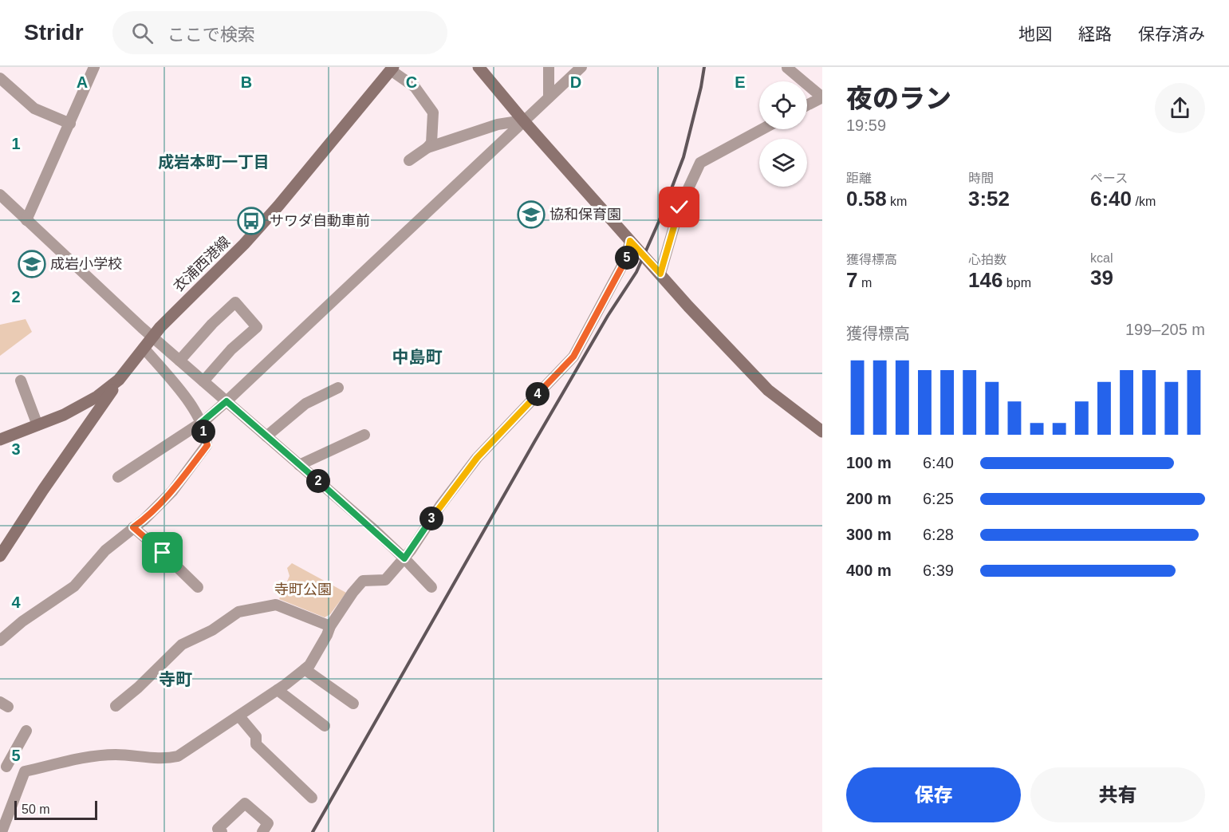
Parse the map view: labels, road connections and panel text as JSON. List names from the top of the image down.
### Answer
{
  "streets": {
    "street": ["衣浦西港線"]
  },
  "districts": ["成岩本町一丁目", "中島町", "寺町"],
  "parks": ["寺町公園"],
  "places": {
    "school or university": ["協和保育園", "成岩小学校"],
    "bus stop": ["サワダ自動車前"]
  },
  "scale_bar": "50 m",
  "page": {
    "header": "Stridr",
    "search": "ここで検索",
    "nav": ["地図", "経路", "保存済み"],
    "heading": ["夜のラン", "19:59"],
    "stats": [
      ["距離", "0.58 km"],
      ["時間", "3:52"],
      ["ペース", "6:40 /km"],
      ["獲得標高", "7 m"],
      ["心拍数", "146 bpm"],
      ["kcal", "39"]
    ],
    "pins": [
      "5",
      "4",
      "1",
      "2",
      "3"
    ],
    "chart": ["獲得標高", "199–205 m"],
    "list": [
      {
        "name": "100 m",
        "note": "6:40"
      },
      {
        "name": "200 m",
        "note": "6:25"
      },
      {
        "name": "300 m",
        "note": "6:28"
      },
      {
        "name": "400 m",
        "note": "6:39"
      }
    ],
    "buttons": ["保存", "共有"],
    "scale": "50 m"
  },
  "grid": {
    "columns": [
      "A",
      "B",
      "C",
      "D",
      "E"
    ],
    "rows": [
      "1",
      "2",
      "3",
      "4",
      "5"
    ]
  }
}
